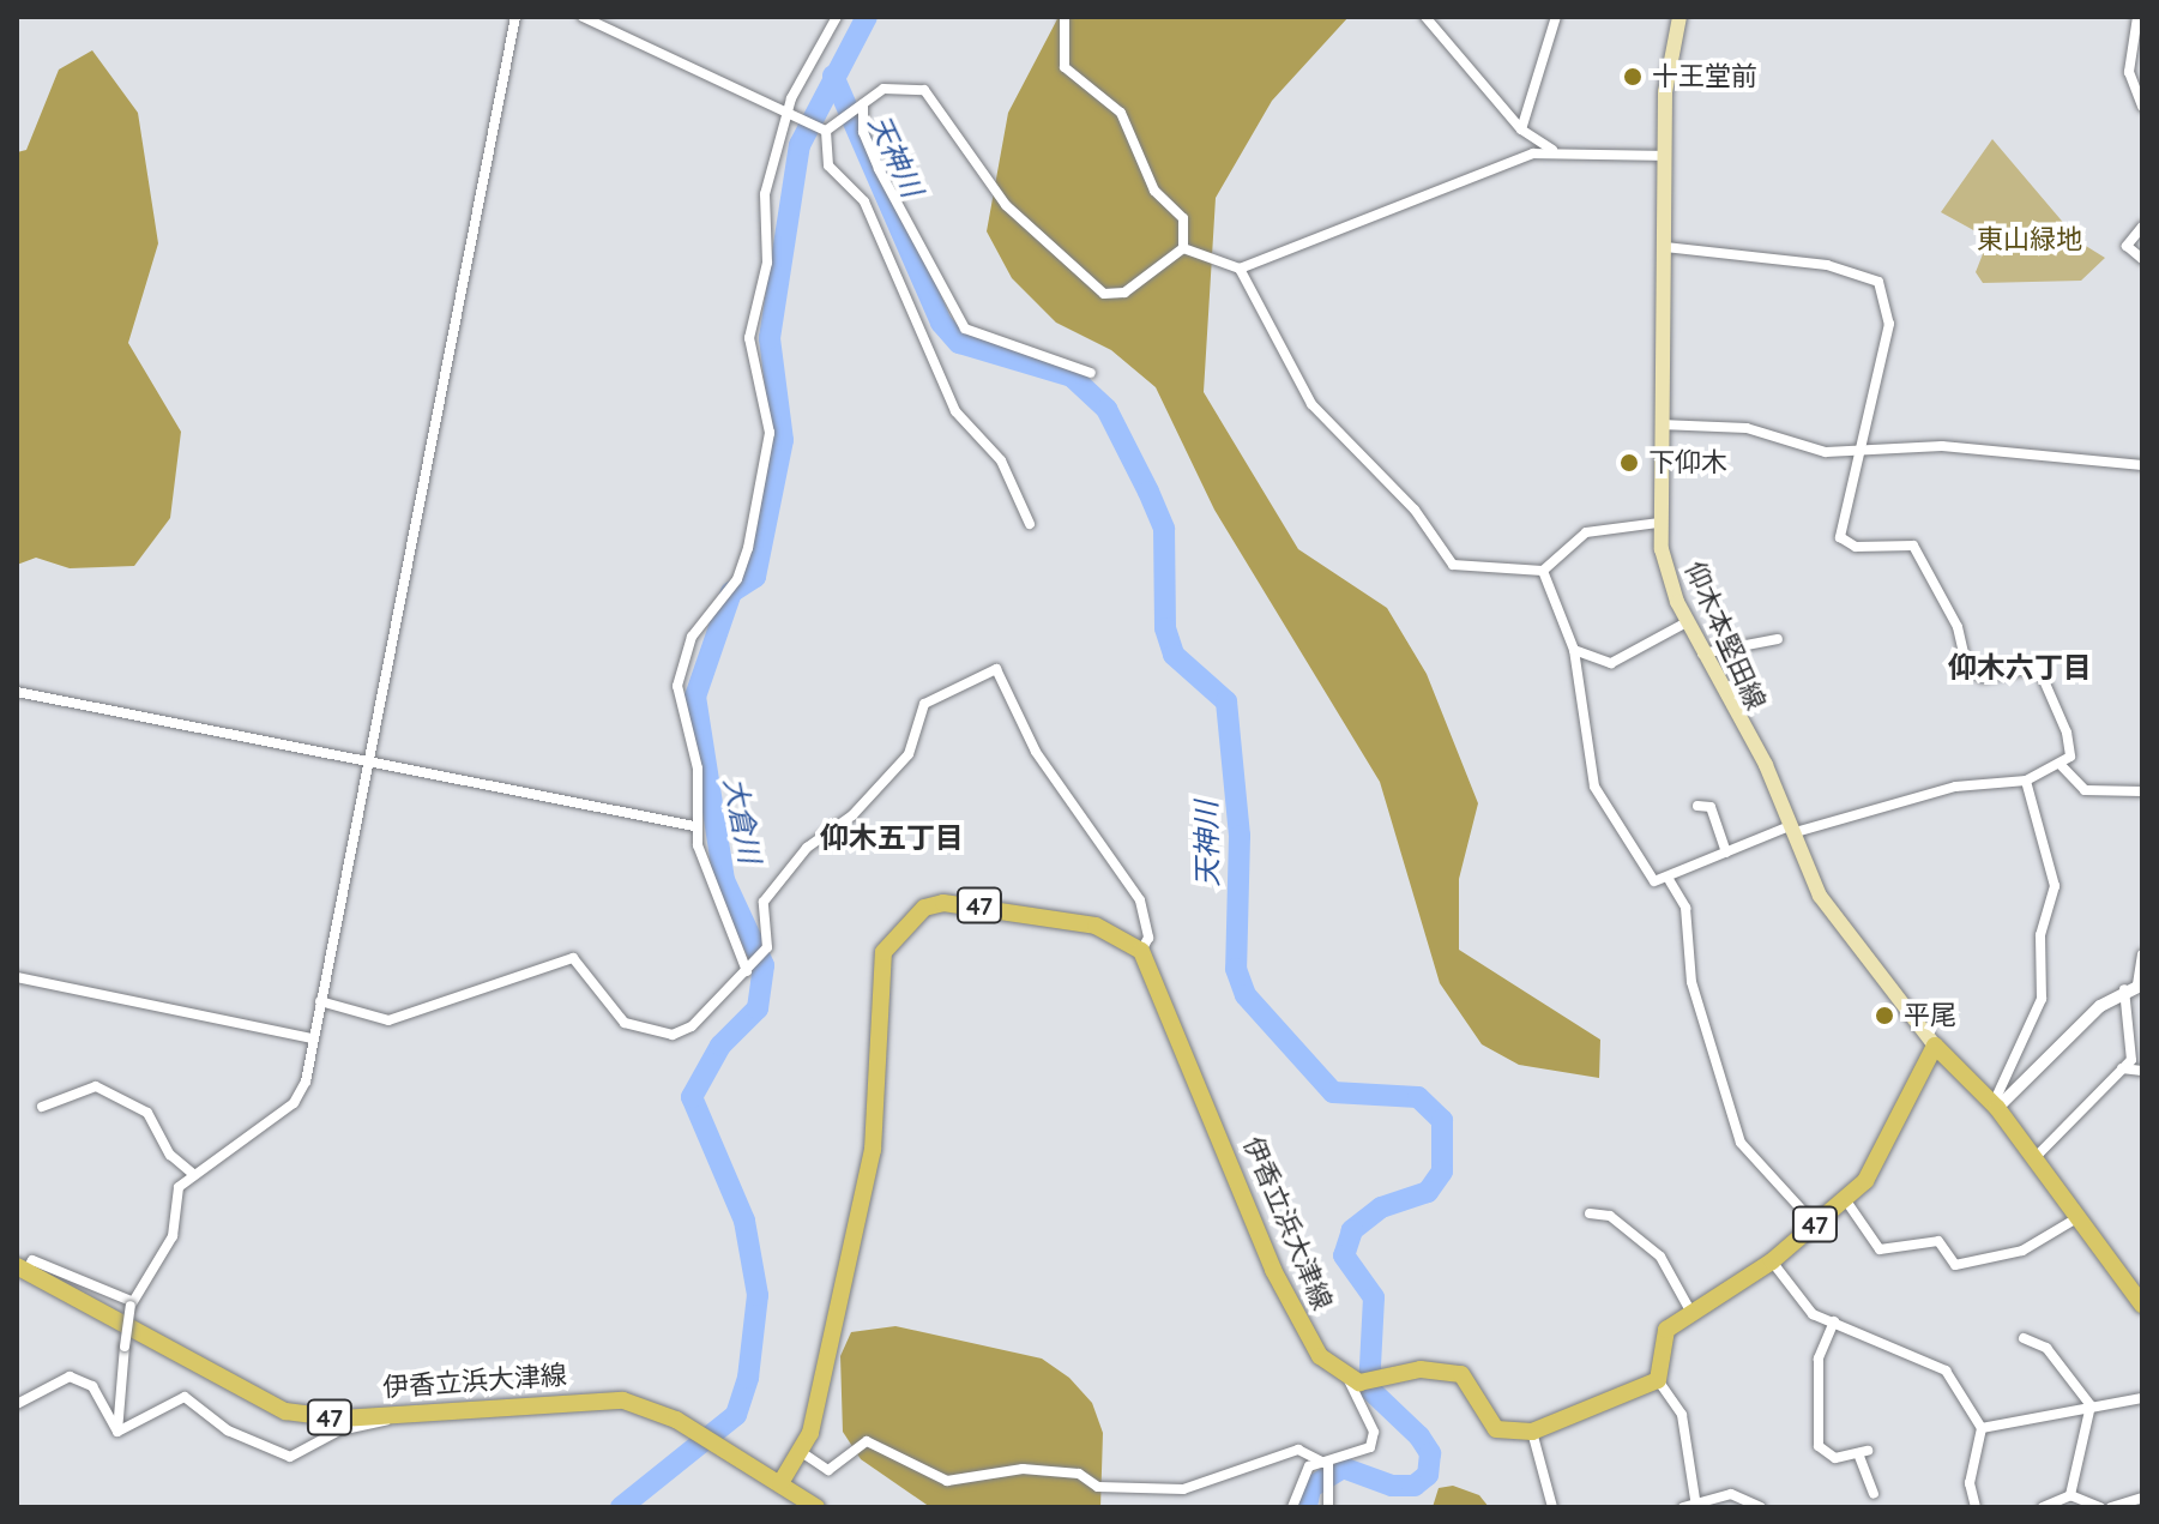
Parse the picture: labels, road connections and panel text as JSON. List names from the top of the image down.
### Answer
{
  "streets": {
    "main road": ["仰木本堅田線", "47", "伊香立浜大津線"]
  },
  "crossings": [
    ["仰木本堅田線", "47"],
    ["47", "伊香立浜大津線"]
  ],
  "districts": ["仰木六丁目", "仰木五丁目"],
  "water": ["天神川", "大倉川"],
  "parks": ["東山緑地"],
  "places": ["十王堂前", "下仰木", "平尾"]
}
